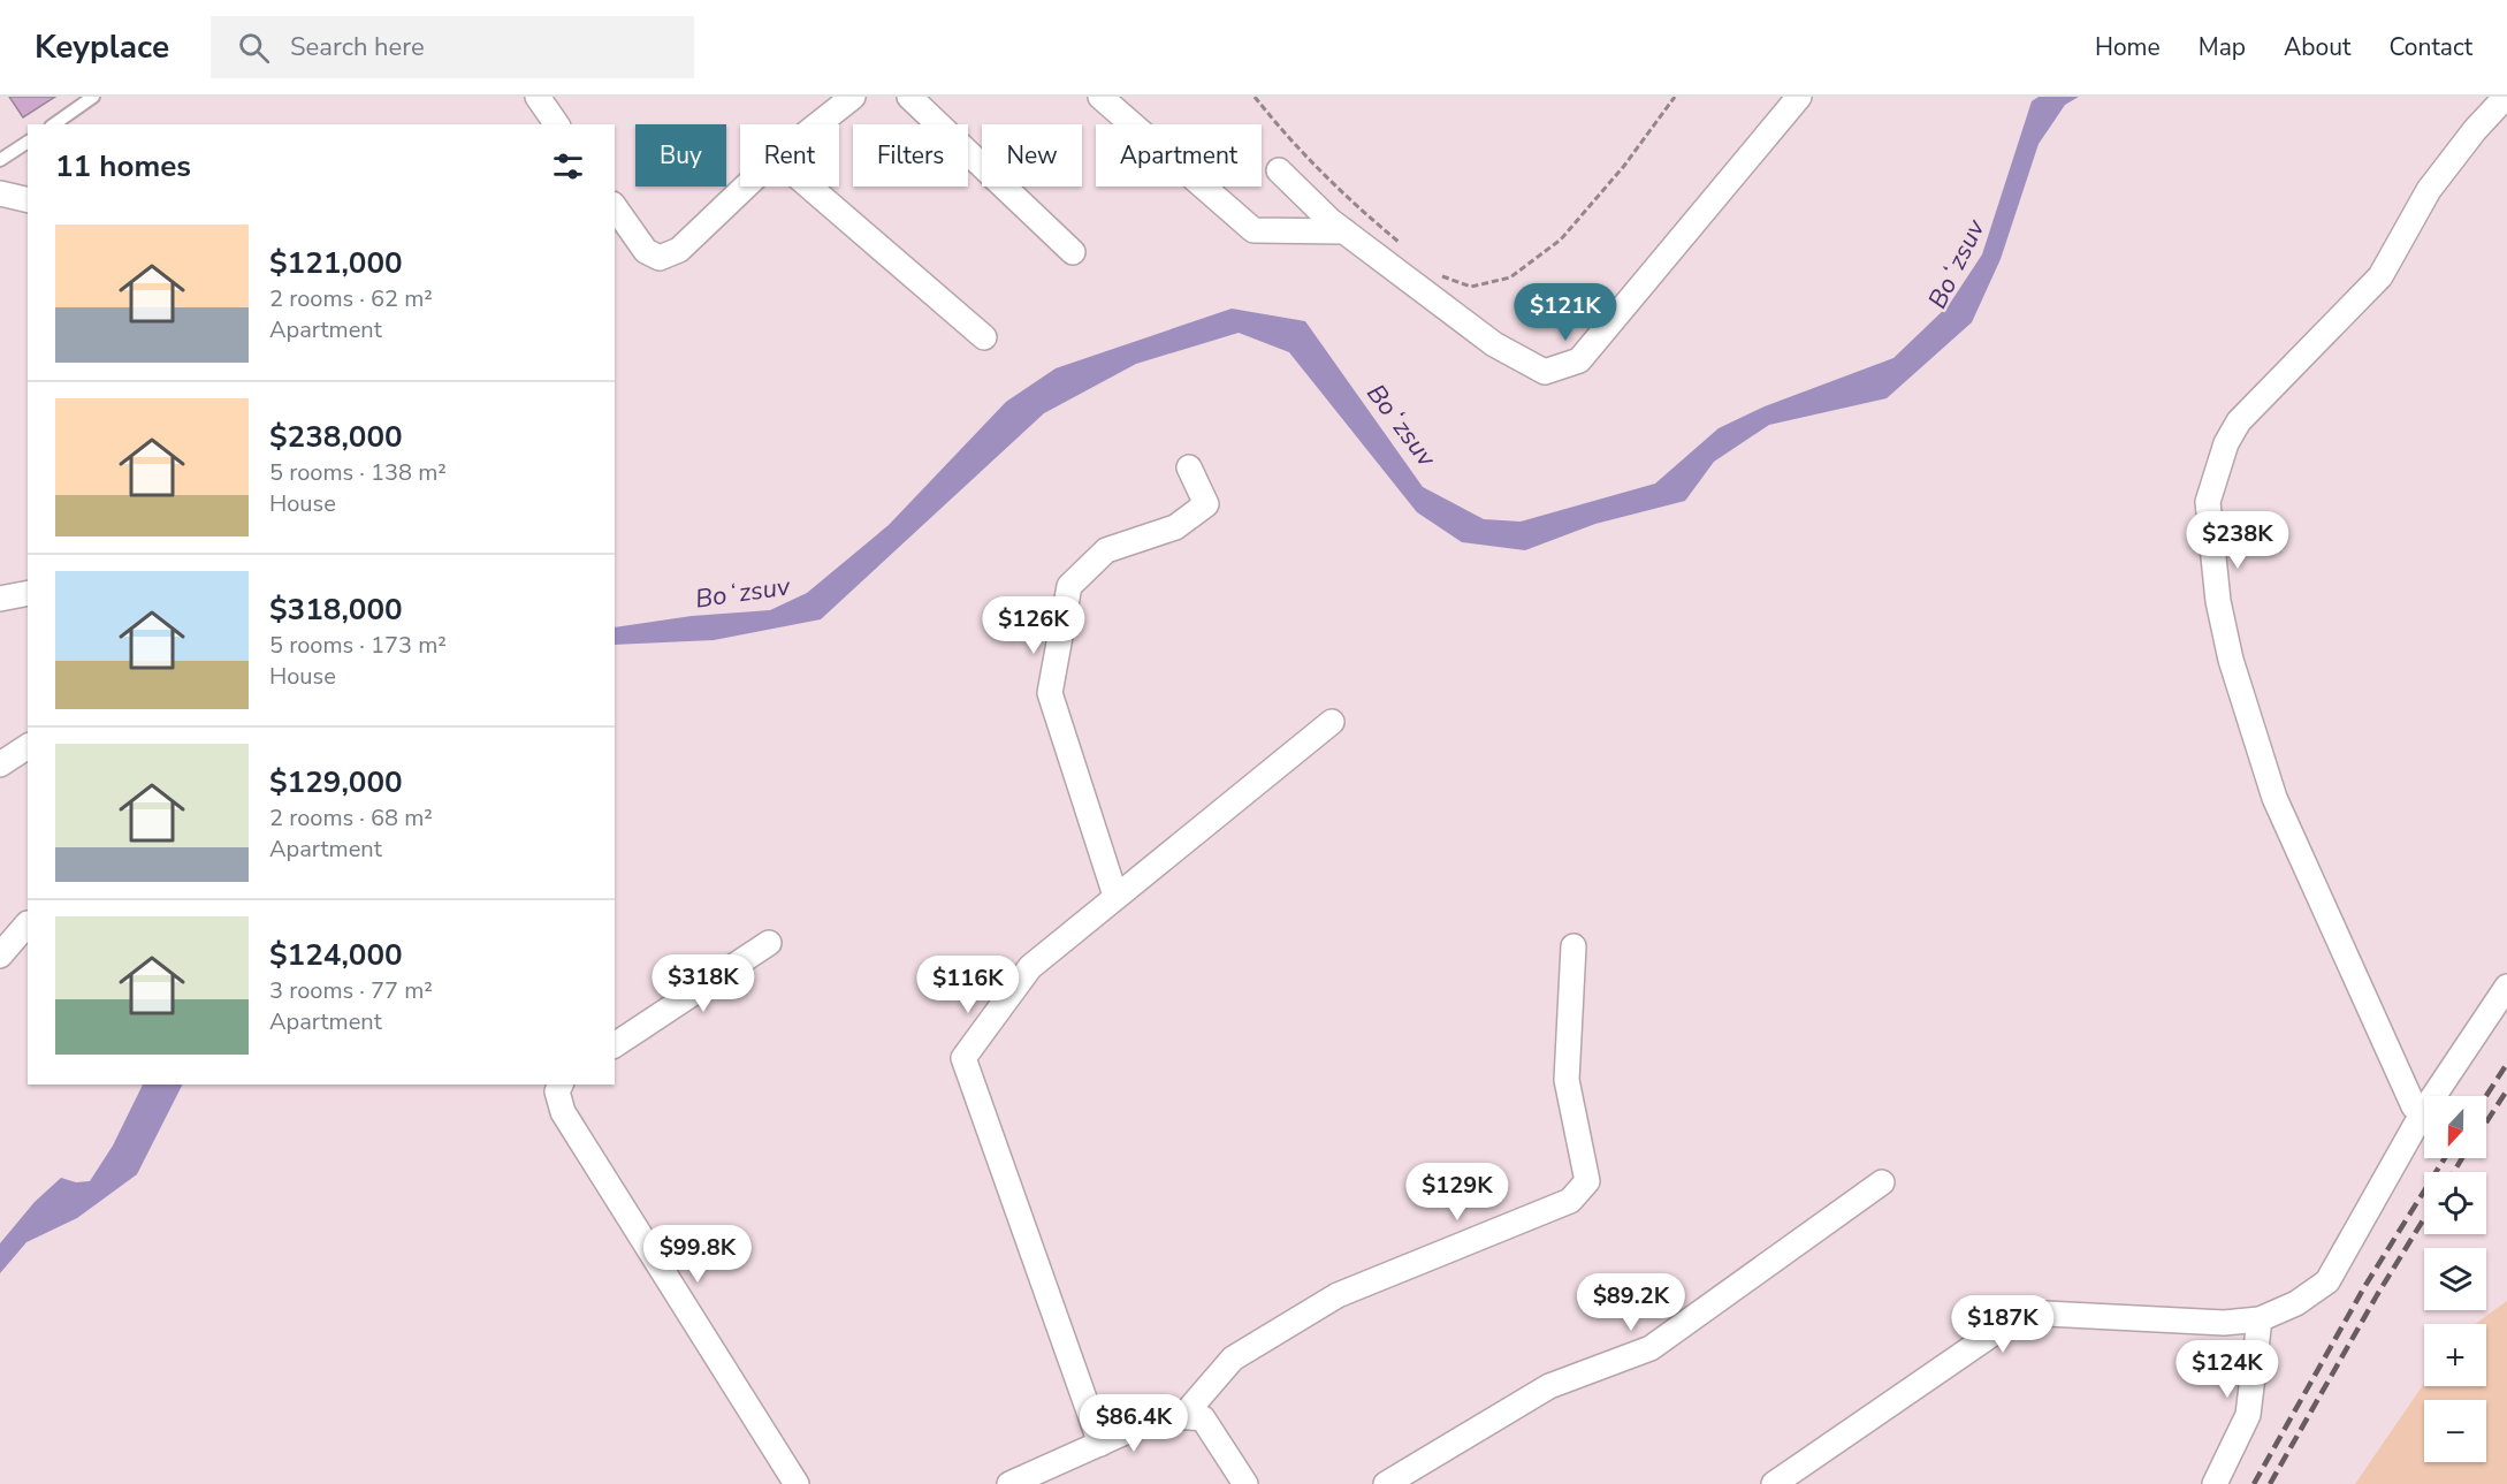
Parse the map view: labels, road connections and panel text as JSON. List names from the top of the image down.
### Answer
{
  "water": ["Boʻzsuv"],
  "north": "bottom",
  "page": {
    "header": "Keyplace",
    "search": "Search here",
    "nav": [
      "Home",
      "Map",
      "About",
      "Contact"
    ],
    "chip": [
      "Buy",
      "Rent",
      "Filters",
      "New",
      "Apartment"
    ],
    "heading": "11 homes",
    "list": [
      {
        "name": "$121,000",
        "note": "2 rooms · 62 m² · Apartment"
      },
      {
        "name": "$238,000",
        "note": "5 rooms · 138 m² · House"
      },
      {
        "name": "$318,000",
        "note": "5 rooms · 173 m² · House"
      },
      {
        "name": "$129,000",
        "note": "2 rooms · 68 m² · Apartment"
      },
      {
        "name": "$124,000",
        "note": "3 rooms · 77 m² · Apartment"
      }
    ],
    "price": [
      "$121K",
      "$238K",
      "$126K",
      "$318K",
      "$116K",
      "$129K",
      "$99.8K",
      "$89.2K",
      "$187K",
      "$124K",
      "$86.4K"
    ],
    "map_buttons": ["+", "−"]
  }
}
